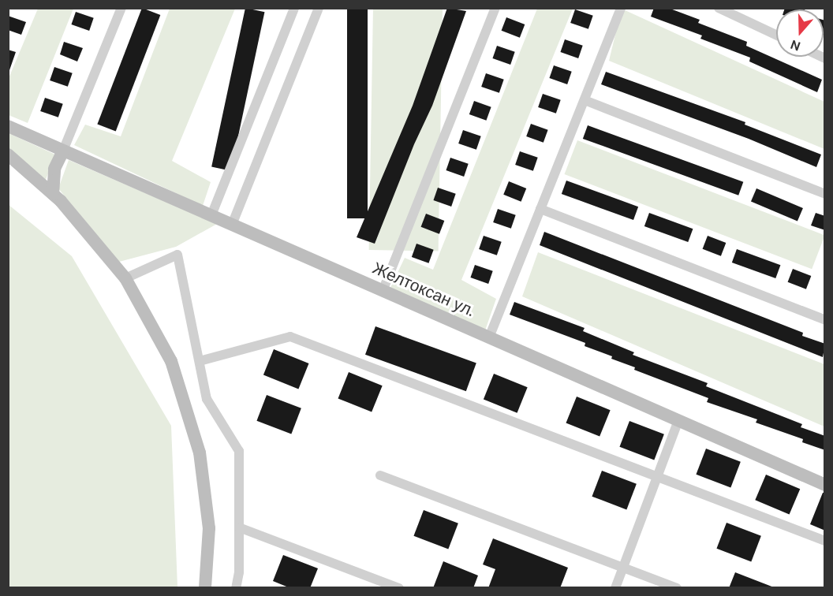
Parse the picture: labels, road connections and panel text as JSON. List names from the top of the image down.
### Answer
{
  "streets": {
    "street": ["Желтоксан ул."]
  },
  "north": "bottom"
}
